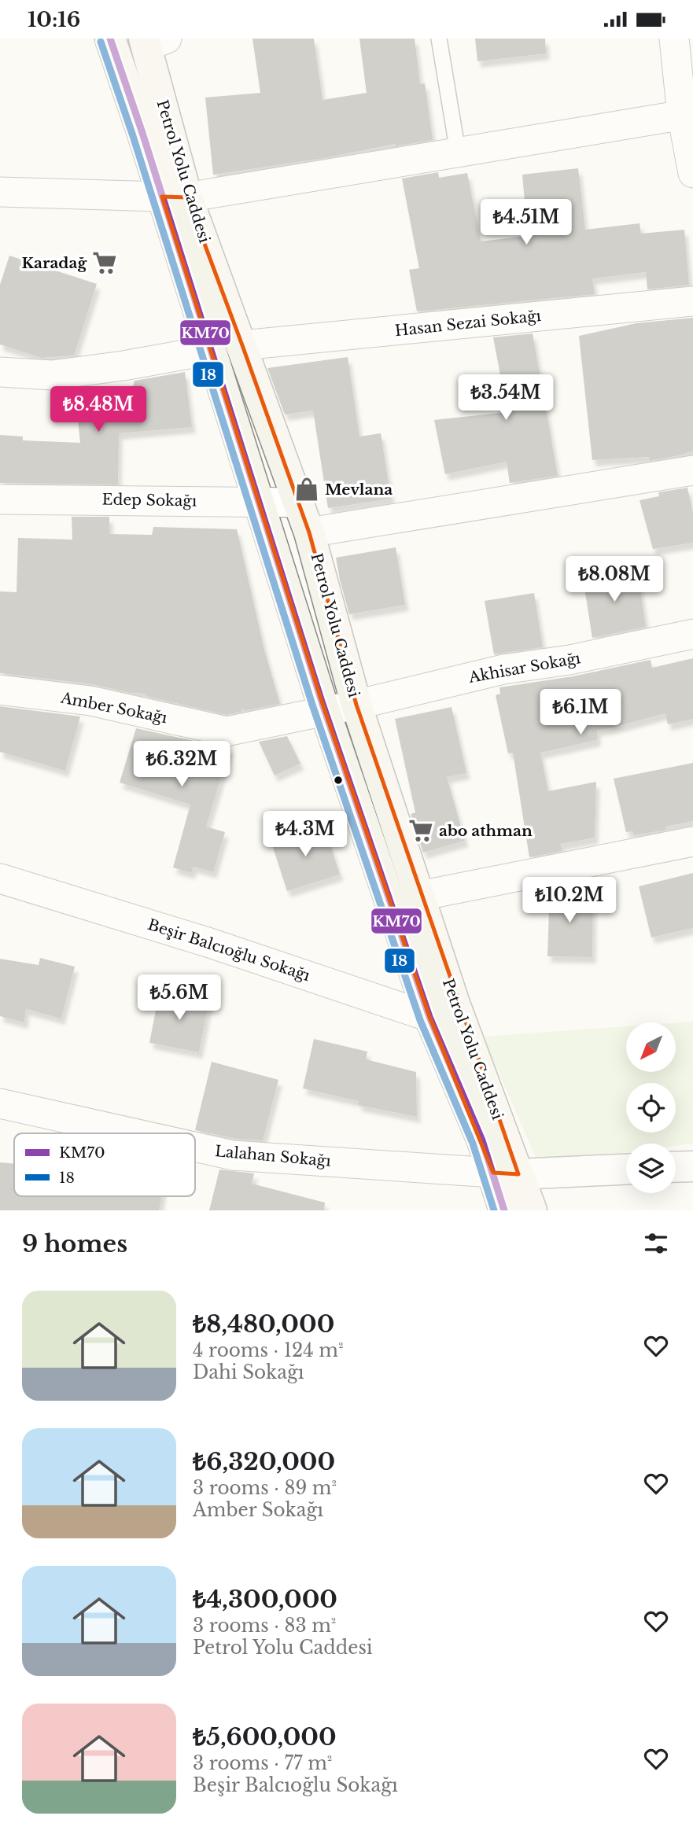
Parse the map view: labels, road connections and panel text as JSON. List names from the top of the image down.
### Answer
{
  "streets": {
    "main road": ["Petrol Yolu Caddesi"],
    "street": [
      "Hasan Sezai Sokağı",
      "Edep Sokağı",
      "Akhisar Sokağı",
      "Amber Sokağı",
      "Beşir Balcıoğlu Sokağı",
      "Lalahan Sokağı"
    ]
  },
  "crossings": [
    ["Petrol Yolu Caddesi", "Hasan Sezai Sokağı"],
    ["Petrol Yolu Caddesi", "Edep Sokağı"],
    ["Petrol Yolu Caddesi", "Akhisar Sokağı"],
    ["Petrol Yolu Caddesi", "Amber Sokağı"],
    ["Petrol Yolu Caddesi", "Beşir Balcıoğlu Sokağı"],
    ["Petrol Yolu Caddesi", "Lalahan Sokağı"],
    ["Akhisar Sokağı", "Amber Sokağı"]
  ],
  "places": {
    "supermarket": ["Karadağ", "abo athman"],
    "shop": ["Mevlana"]
  },
  "lines": ["transit line KM70", "transit line 18"],
  "legend": ["KM70", "18"],
  "north": "bottom left",
  "page": {
    "status": "10:16",
    "price": [
      "₺4.51M",
      "₺3.54M",
      "₺8.48M",
      "₺8.08M",
      "₺6.1M",
      "₺6.32M",
      "₺4.3M",
      "₺10.2M",
      "₺5.6M"
    ],
    "heading": "9 homes",
    "list": [
      {
        "name": "₺8,480,000",
        "note": "4 rooms · 124 m² · Dahi Sokağı"
      },
      {
        "name": "₺6,320,000",
        "note": "3 rooms · 89 m² · Amber Sokağı"
      },
      {
        "name": "₺4,300,000",
        "note": "3 rooms · 83 m² · Petrol Yolu Caddesi"
      },
      {
        "name": "₺5,600,000",
        "note": "3 rooms · 77 m² · Beşir Balcıoğlu Sokağı"
      }
    ]
  }
}
